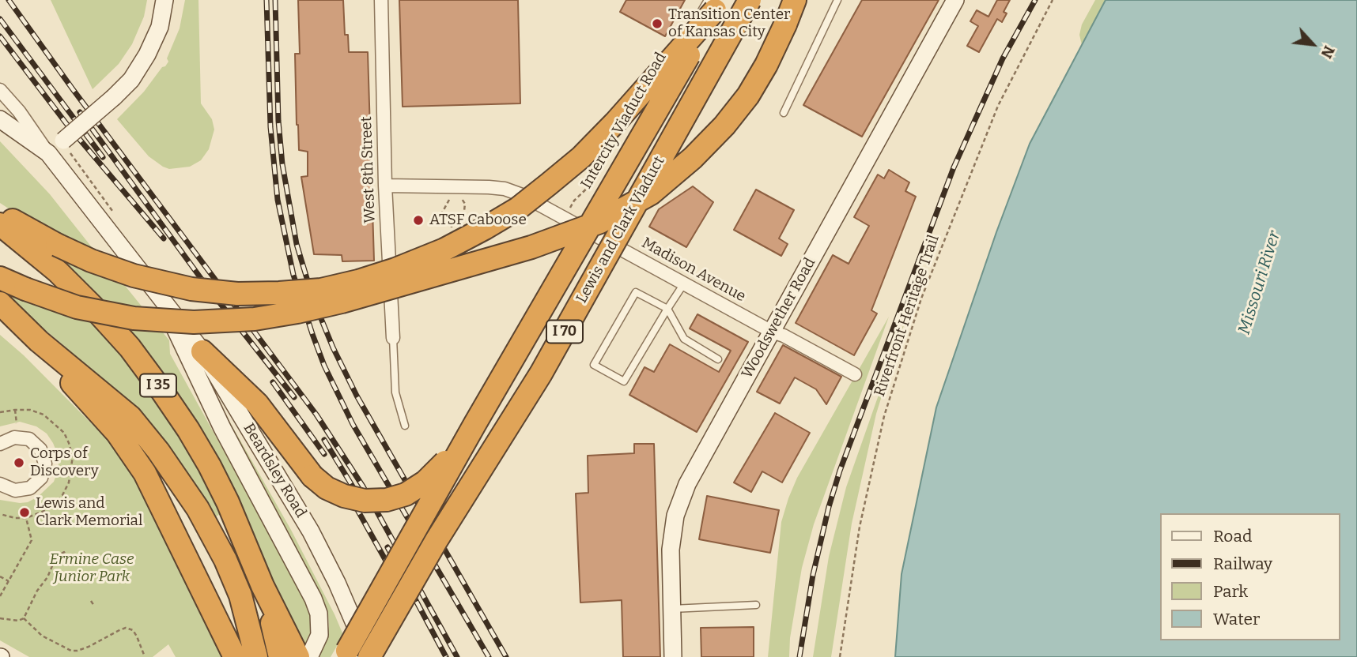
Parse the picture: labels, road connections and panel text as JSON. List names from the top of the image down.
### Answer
{
  "streets": {
    "highway": ["Lewis and Clark Viaduct", "I 70", "I 35"],
    "street": [
      "West 8th Street",
      "Madison Avenue",
      "Woodswether Road",
      "Beardsley Road"
    ],
    "lane": ["Intercity Viaduct Road"],
    "path": ["Riverfront Heritage Trail"]
  },
  "crossings": [
    ["Intercity Viaduct Road", "I 70"],
    ["West 8th Street", "Madison Avenue"],
    ["Lewis and Clark Viaduct", "Beardsley Road"],
    ["Madison Avenue", "Woodswether Road"]
  ],
  "water": ["Missouri River"],
  "parks": ["Ermine Case Junior Park"],
  "places": [
    "Transition Center of Kansas City",
    "ATSF Caboose",
    "Corps of Discovery",
    "Lewis and Clark Memorial"
  ],
  "legend": [
    "Road",
    "Railway",
    "Park",
    "Water"
  ],
  "north": "bottom right"
}
